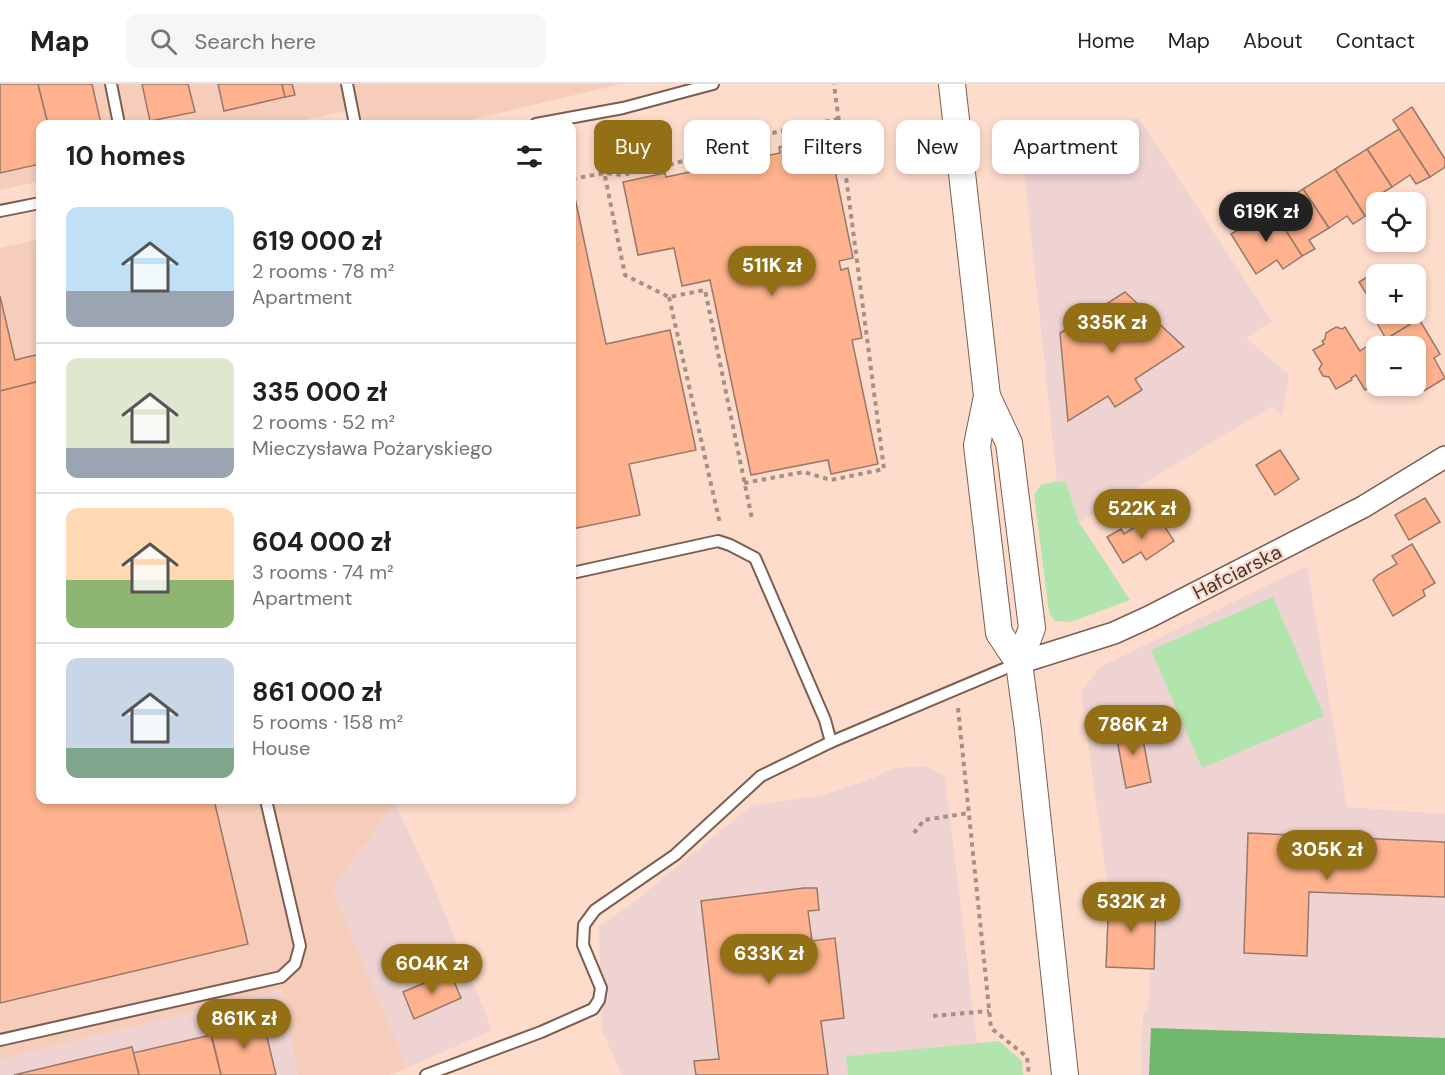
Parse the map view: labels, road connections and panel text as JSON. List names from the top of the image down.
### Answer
{
  "streets": {
    "street": ["Hafciarska"]
  },
  "page": {
    "header": "Map",
    "search": "Search here",
    "nav": [
      "Home",
      "Map",
      "About",
      "Contact"
    ],
    "chip": [
      "Buy",
      "Rent",
      "Filters",
      "New",
      "Apartment"
    ],
    "heading": "10 homes",
    "map_buttons": ["+", "−"],
    "price": [
      "619K zł",
      "511K zł",
      "335K zł",
      "522K zł",
      "786K zł",
      "305K zł",
      "532K zł",
      "633K zł",
      "604K zł",
      "861K zł"
    ],
    "list": [
      {
        "name": "619 000 zł",
        "note": "2 rooms · 78 m² · Apartment"
      },
      {
        "name": "335 000 zł",
        "note": "2 rooms · 52 m² · Mieczysława Pożaryskiego"
      },
      {
        "name": "604 000 zł",
        "note": "3 rooms · 74 m² · Apartment"
      },
      {
        "name": "861 000 zł",
        "note": "5 rooms · 158 m² · House"
      }
    ]
  }
}
